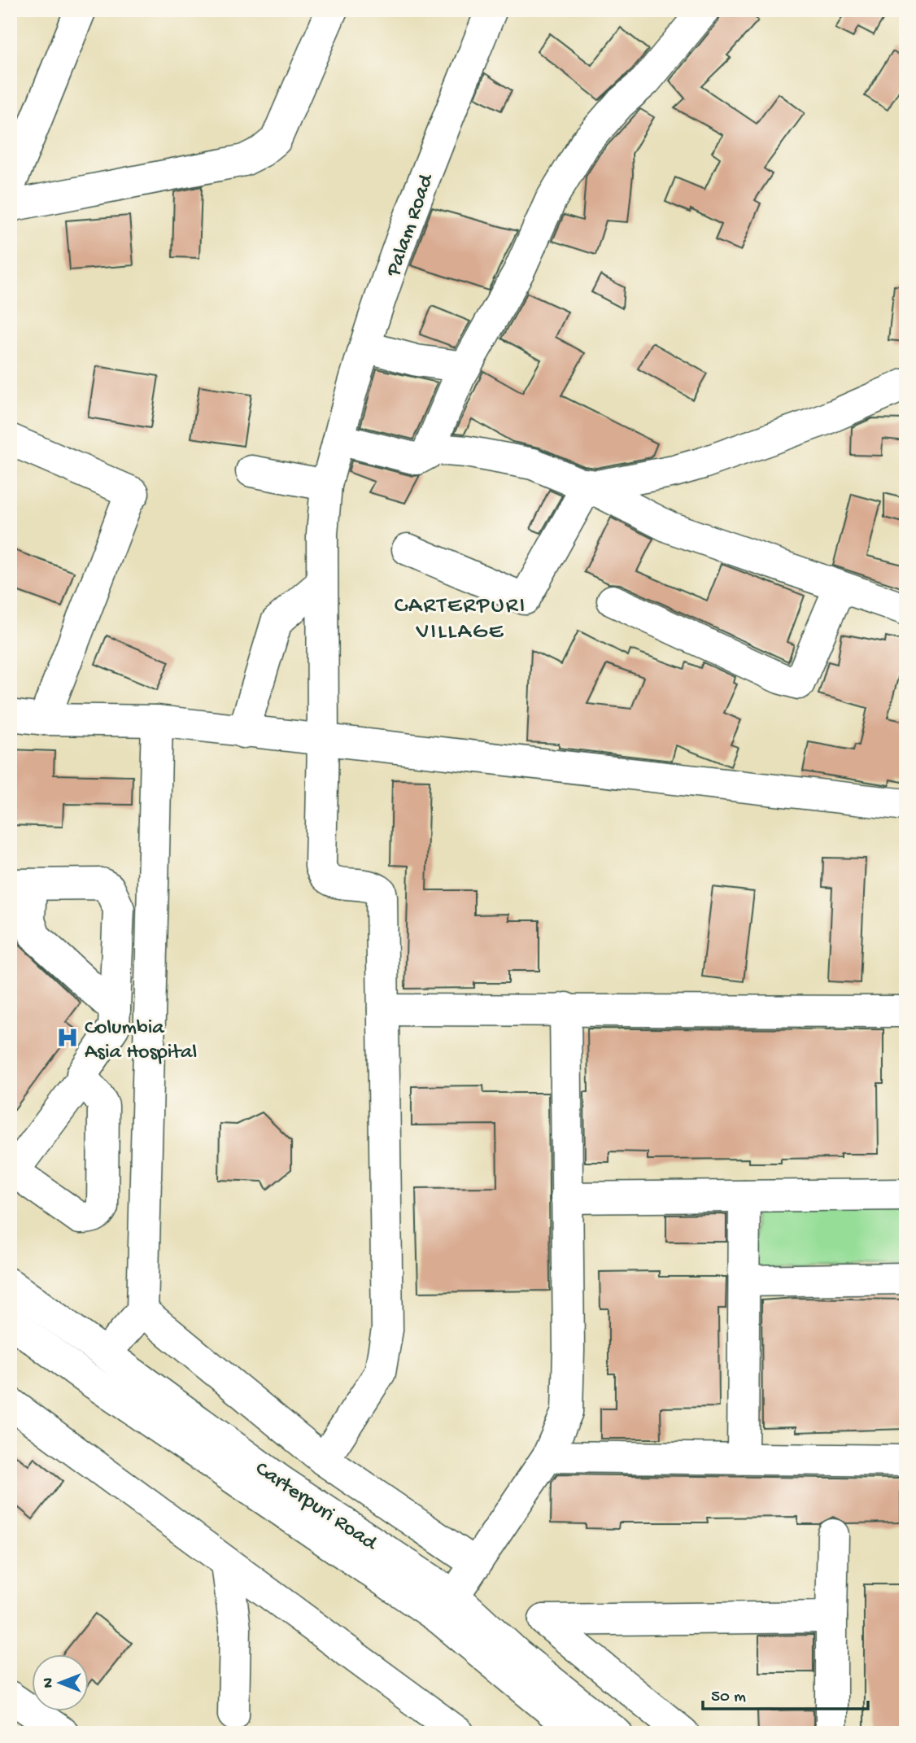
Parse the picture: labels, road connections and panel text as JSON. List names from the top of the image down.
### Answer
{
  "streets": {
    "street": ["Palam Road", "Carterpuri Road"]
  },
  "districts": ["CARTERPURI VILLAGE"],
  "places": {
    "hospital": ["Columbia Asia Hospital"]
  },
  "scale_bar": "50 m",
  "north": "left"
}
